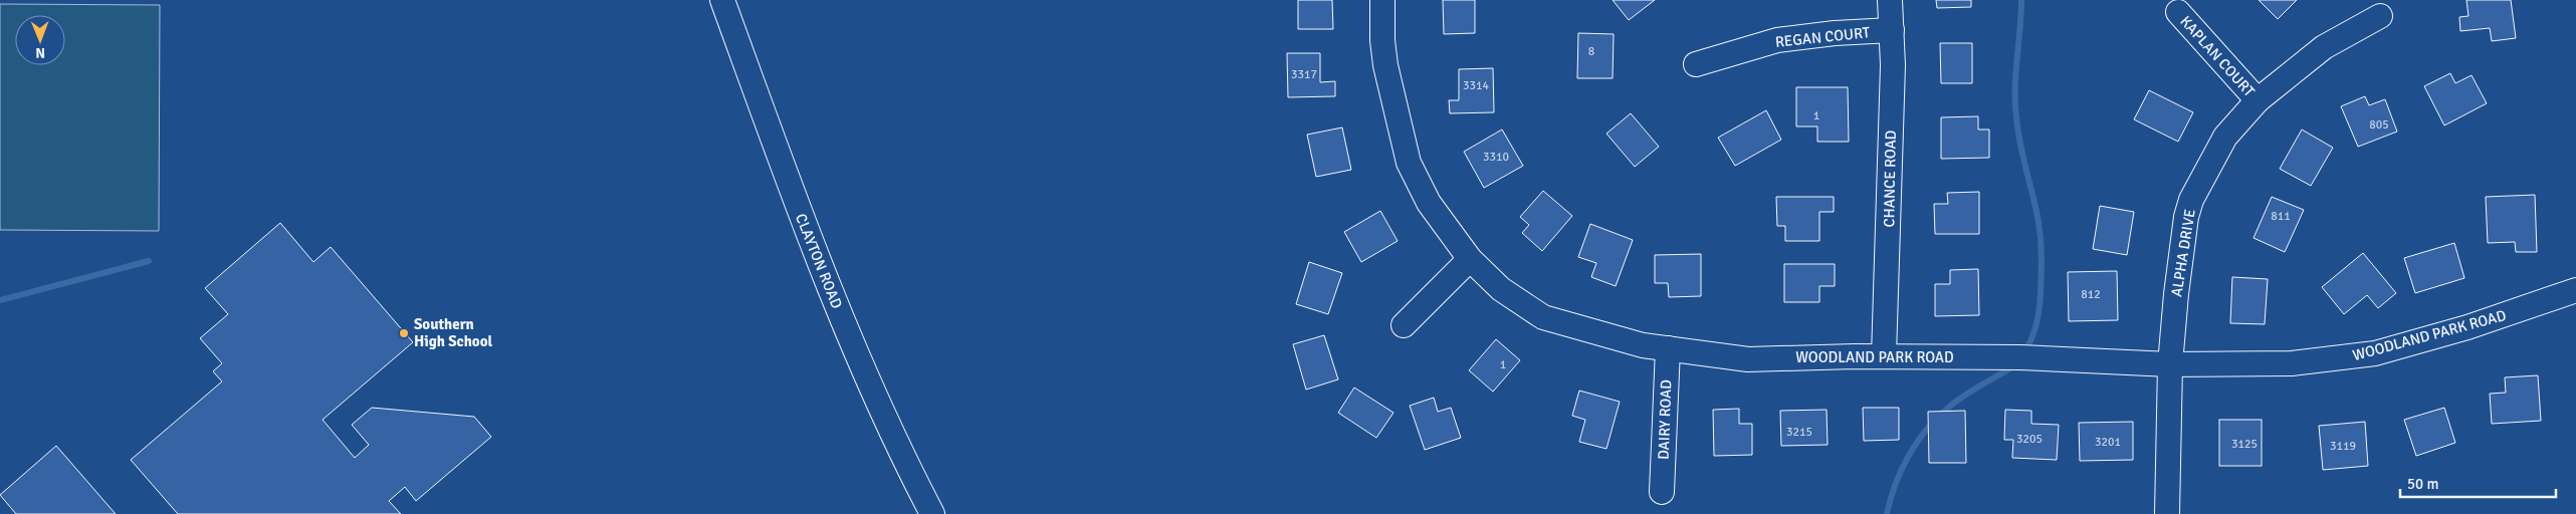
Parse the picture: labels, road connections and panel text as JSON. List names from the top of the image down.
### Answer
{
  "streets": {
    "street": [
      "REGAN COURT",
      "KAPLAN COURT",
      "CHANCE ROAD",
      "ALPHA DRIVE",
      "CLAYTON ROAD",
      "WOODLAND PARK ROAD",
      "DAIRY ROAD"
    ]
  },
  "crossings": [
    ["REGAN COURT", "CHANCE ROAD"],
    ["KAPLAN COURT", "ALPHA DRIVE"],
    ["CHANCE ROAD", "WOODLAND PARK ROAD"],
    ["ALPHA DRIVE", "WOODLAND PARK ROAD"],
    ["WOODLAND PARK ROAD", "DAIRY ROAD"]
  ],
  "places": ["Southern High School"],
  "house_numbers": [
    "8",
    "3317",
    "3314",
    "1",
    "805",
    "3310",
    "811",
    "812",
    "1",
    "3215",
    "3205",
    "3201",
    "3125",
    "3119"
  ],
  "scale_bar": "50 m",
  "north": "bottom"
}
